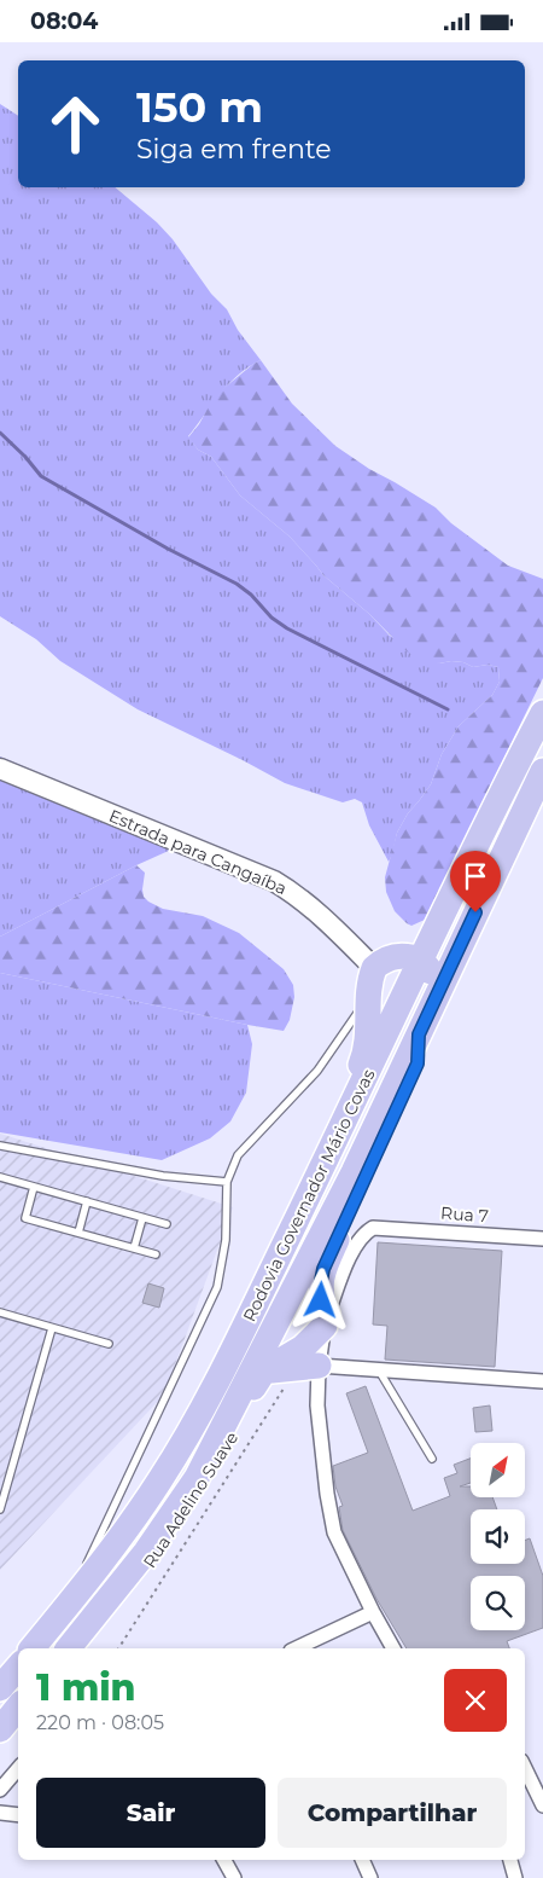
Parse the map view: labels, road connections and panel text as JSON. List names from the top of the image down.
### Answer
{
  "streets": {
    "highway": ["Rodovia Governador Mário Covas"],
    "street": ["Estrada para Cangaíba", "Rua 7"],
    "path": ["Rua Adelino Suave"]
  },
  "north": "top right",
  "page": {
    "status": "08:04",
    "turn": ["150 m", "Siga em frente"],
    "heading": ["1 min", "220 m · 08:05"],
    "buttons": ["Sair", "Compartilhar"]
  }
}
